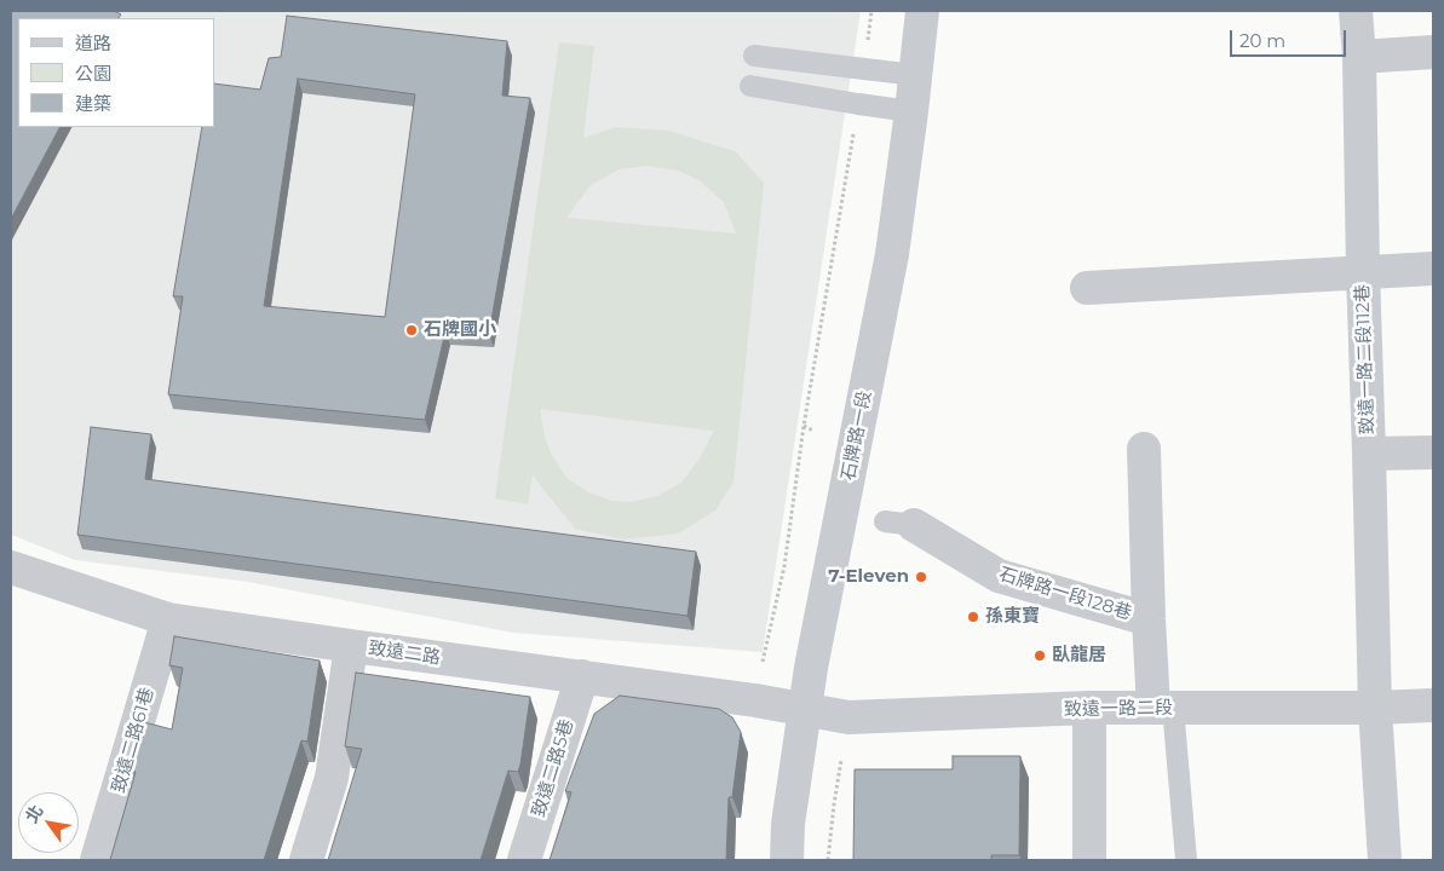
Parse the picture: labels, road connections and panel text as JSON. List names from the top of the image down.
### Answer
{
  "streets": {
    "street": [
      "致遠一路二段112巷",
      "石牌路一段",
      "石牌路一段128巷",
      "致遠二路",
      "致遠一路二段",
      "致遠二路61巷",
      "致遠二路5巷"
    ]
  },
  "crossings": [
    ["致遠一路二段112巷", "致遠一路二段"],
    ["石牌路一段", "致遠二路"],
    ["石牌路一段", "致遠一路二段"],
    ["石牌路一段128巷", "致遠一路二段"],
    ["致遠二路", "致遠一路二段"],
    ["致遠二路", "致遠二路61巷"],
    ["致遠二路", "致遠二路5巷"]
  ],
  "places": [
    "石牌國小",
    "7-Eleven",
    "孫東寶",
    "臥龍居"
  ],
  "legend": ["道路", "公園", "建築"],
  "scale_bar": "20 m",
  "north": "top left"
}
